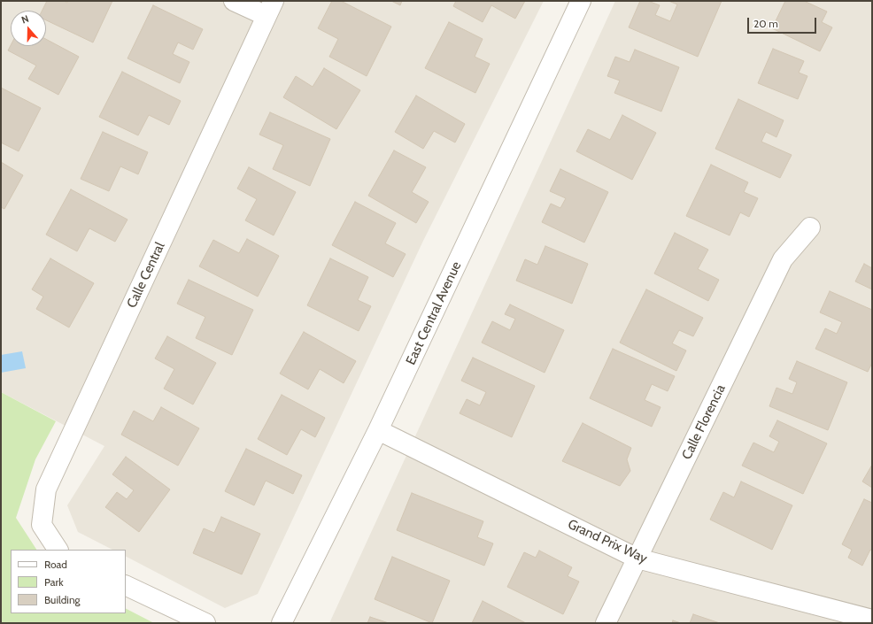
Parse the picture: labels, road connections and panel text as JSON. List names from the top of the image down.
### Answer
{
  "streets": {
    "street": [
      "Calle Central",
      "East Central Avenue",
      "Calle Florencia",
      "Grand Prix Way"
    ]
  },
  "crossings": [
    ["East Central Avenue", "Grand Prix Way"],
    ["Calle Florencia", "Grand Prix Way"]
  ],
  "legend": ["Road", "Park", "Building"],
  "scale_bar": "20 m",
  "north": "top"
}
